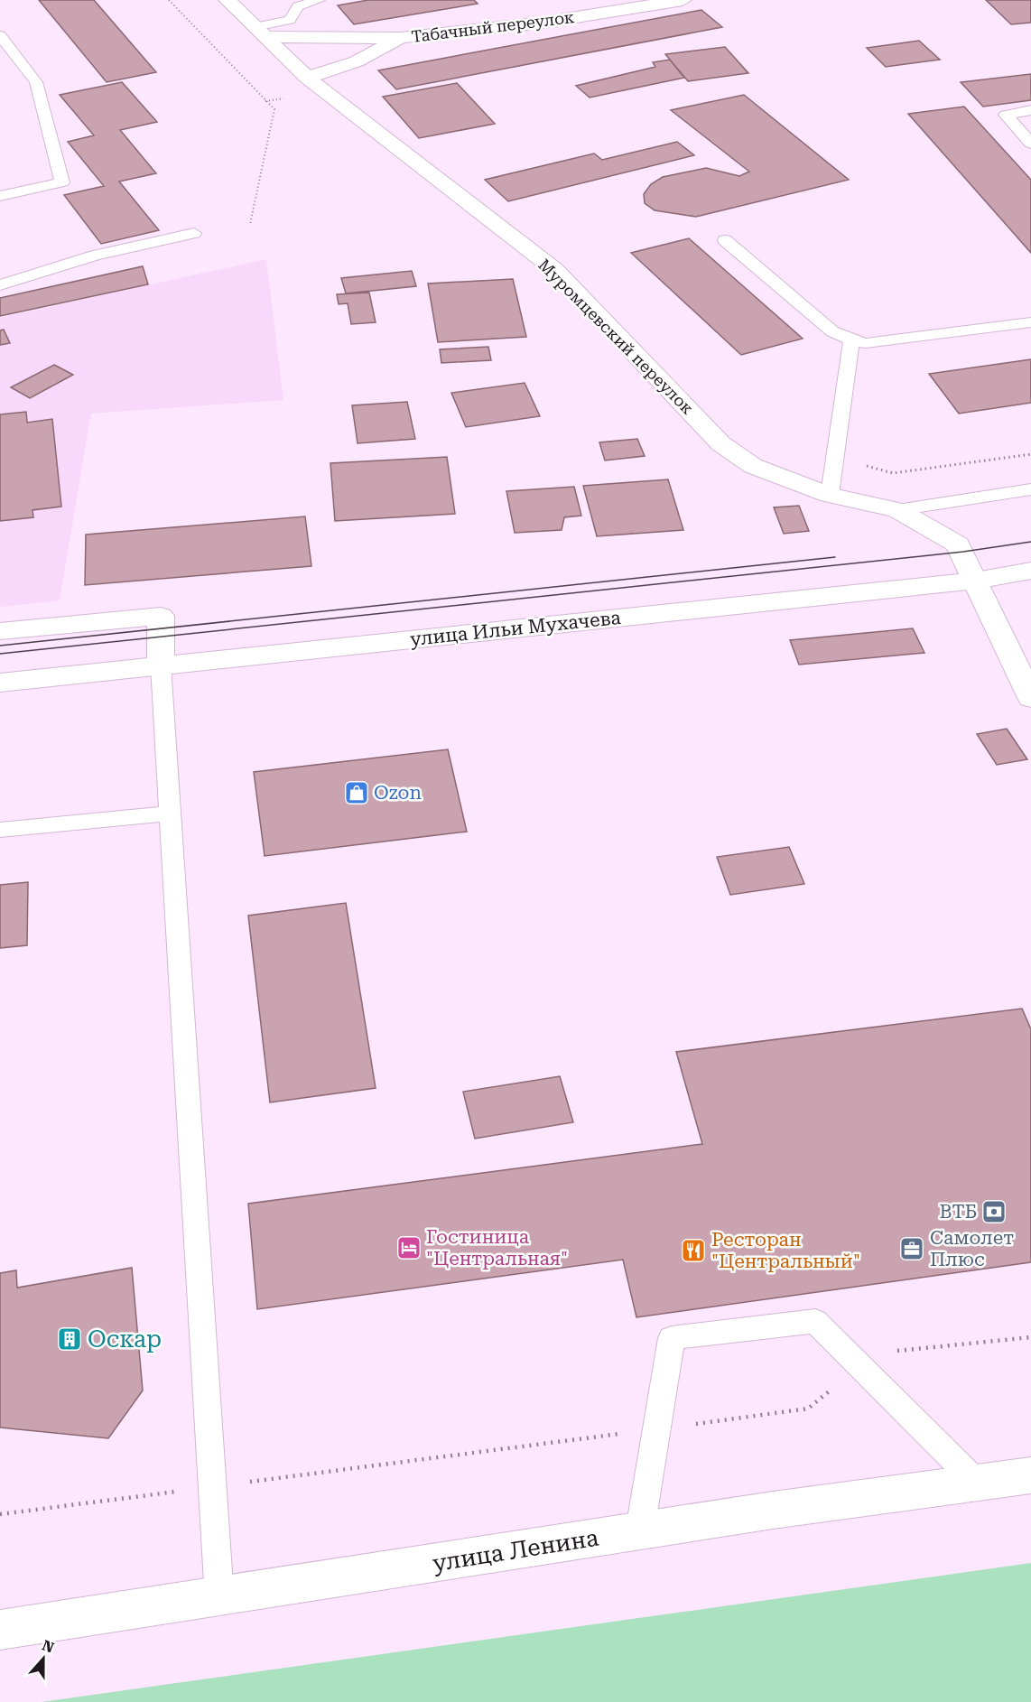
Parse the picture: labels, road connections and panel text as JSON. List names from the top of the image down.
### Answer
{
  "streets": {
    "street": [
      "Табачный переулок",
      "Муромцевский переулок",
      "улица Ильи Мухачева",
      "улица Ленина"
    ]
  },
  "crossings": [
    ["Табачный переулок", "Муромцевский переулок"],
    ["Муромцевский переулок", "улица Ильи Мухачева"]
  ],
  "places": {
    "shop": ["Ozon"],
    "bank": ["ВТБ"],
    "hotel": ["Гостиница \"Центральная\""],
    "office": ["Самолет Плюс"],
    "restaurant": ["Ресторан \"Центральный\""],
    "building": ["Оскар"]
  },
  "north": "top"
}
